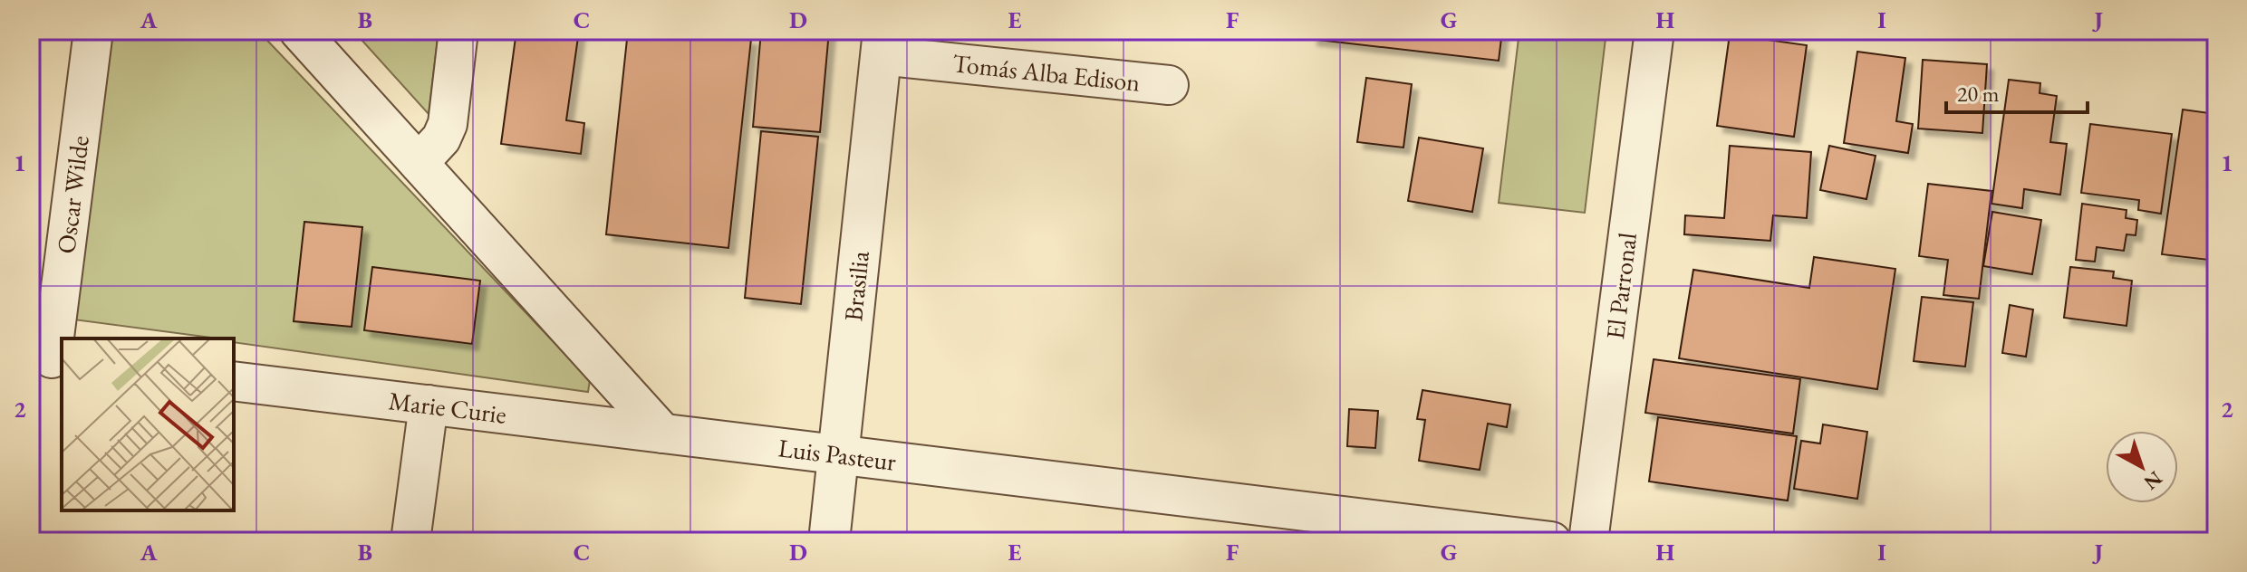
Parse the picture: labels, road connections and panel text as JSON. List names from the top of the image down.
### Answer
{
  "streets": {
    "street": [
      "Tomás Alba Edison",
      "Oscar Wilde",
      "Brasilia",
      "El Parronal",
      "Marie Curie",
      "Luis Pasteur"
    ]
  },
  "crossings": [
    ["Tomás Alba Edison", "Brasilia"],
    ["Brasilia", "Luis Pasteur"],
    ["Marie Curie", "Luis Pasteur"]
  ],
  "scale_bar": "20 m",
  "north": "bottom right",
  "grid": {
    "columns": [
      "A",
      "B",
      "C",
      "D",
      "E",
      "F",
      "G",
      "H",
      "I",
      "J"
    ],
    "rows": ["1", "2"]
  }
}
